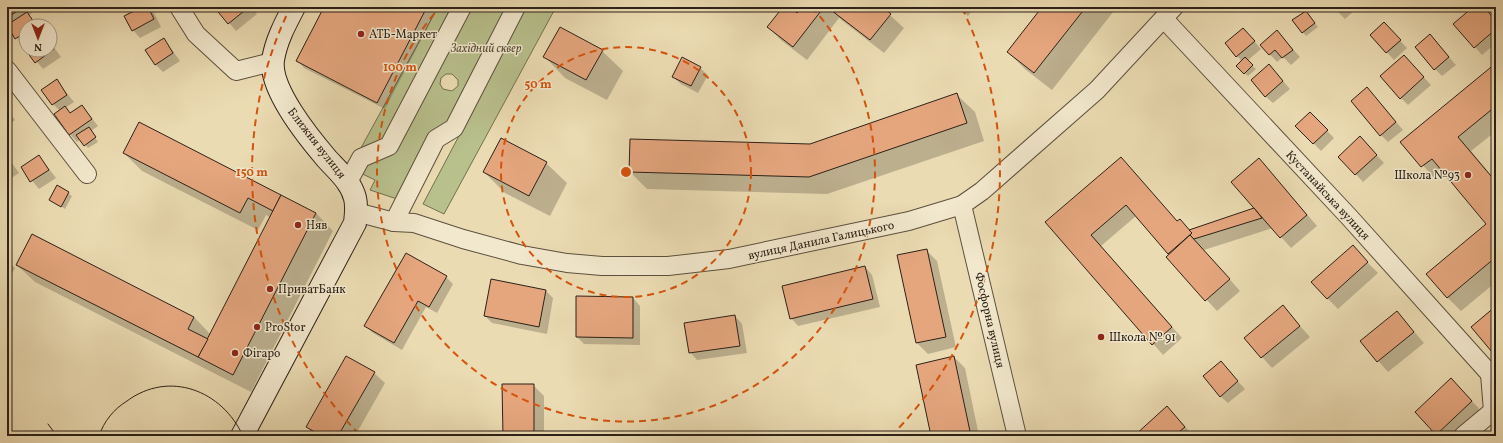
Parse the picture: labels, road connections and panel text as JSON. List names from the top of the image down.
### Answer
{
  "streets": {
    "street": [
      "Ближня вулиця",
      "Кустанайська вулиця",
      "вулиця Данила Галицького",
      "Фосфорна вулиця"
    ]
  },
  "crossings": [
    ["Ближня вулиця", "вулиця Данила Галицького"],
    ["Кустанайська вулиця", "вулиця Данила Галицького"],
    ["вулиця Данила Галицького", "Фосфорна вулиця"]
  ],
  "parks": ["Західний сквер"],
  "places": [
    "АТБ-Маркет",
    "Школа №93",
    "Няв",
    "ПриватБанк",
    "ProStor",
    "Школа № 91",
    "Фігаро"
  ],
  "north": "bottom",
  "rings": ["100 m", "50 m", "150 m"]
}
